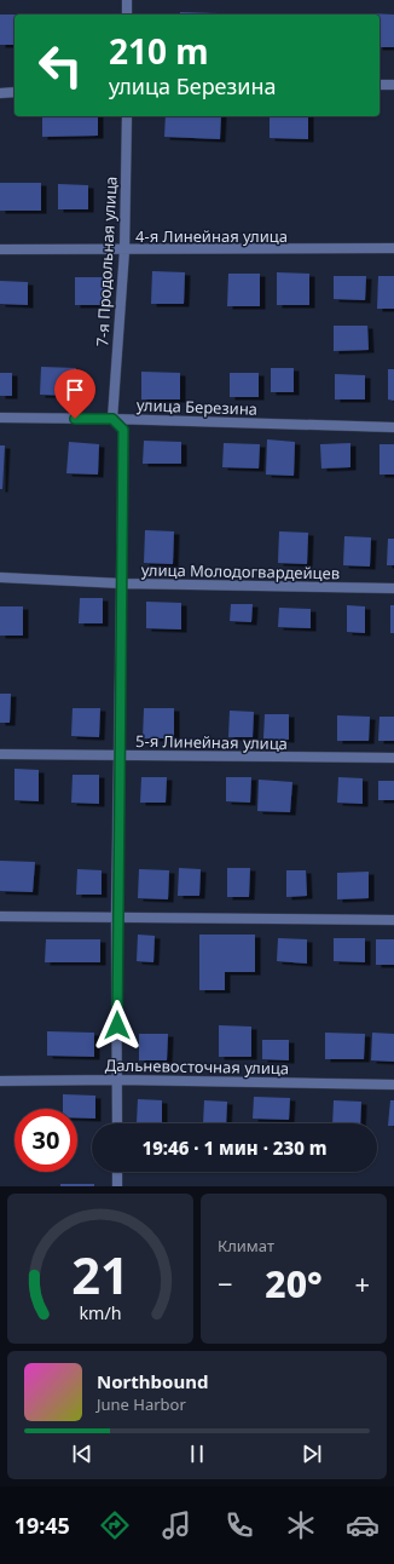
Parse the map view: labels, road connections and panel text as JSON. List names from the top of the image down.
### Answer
{
  "streets": {
    "street": [
      "4-я Линейная улица",
      "7-я Продольная улица",
      "улица Березина",
      "улица Молодогвардейцев",
      "5-я Линейная улица",
      "Дальневосточная улица"
    ]
  },
  "crossings": [
    ["4-я Линейная улица", "7-я Продольная улица"],
    ["7-я Продольная улица", "улица Березина"]
  ],
  "page": {
    "turn": ["210 m", "улица Березина"],
    "limit": "30",
    "trip": "19:46 · 1 мин · 230 m",
    "tile": "Климат",
    "heat": ["−", "20°", "+"],
    "song": ["Northbound", "June Harbor"],
    "tabs": "19:45",
    "gauge": ["21", "km/h"]
  }
}
